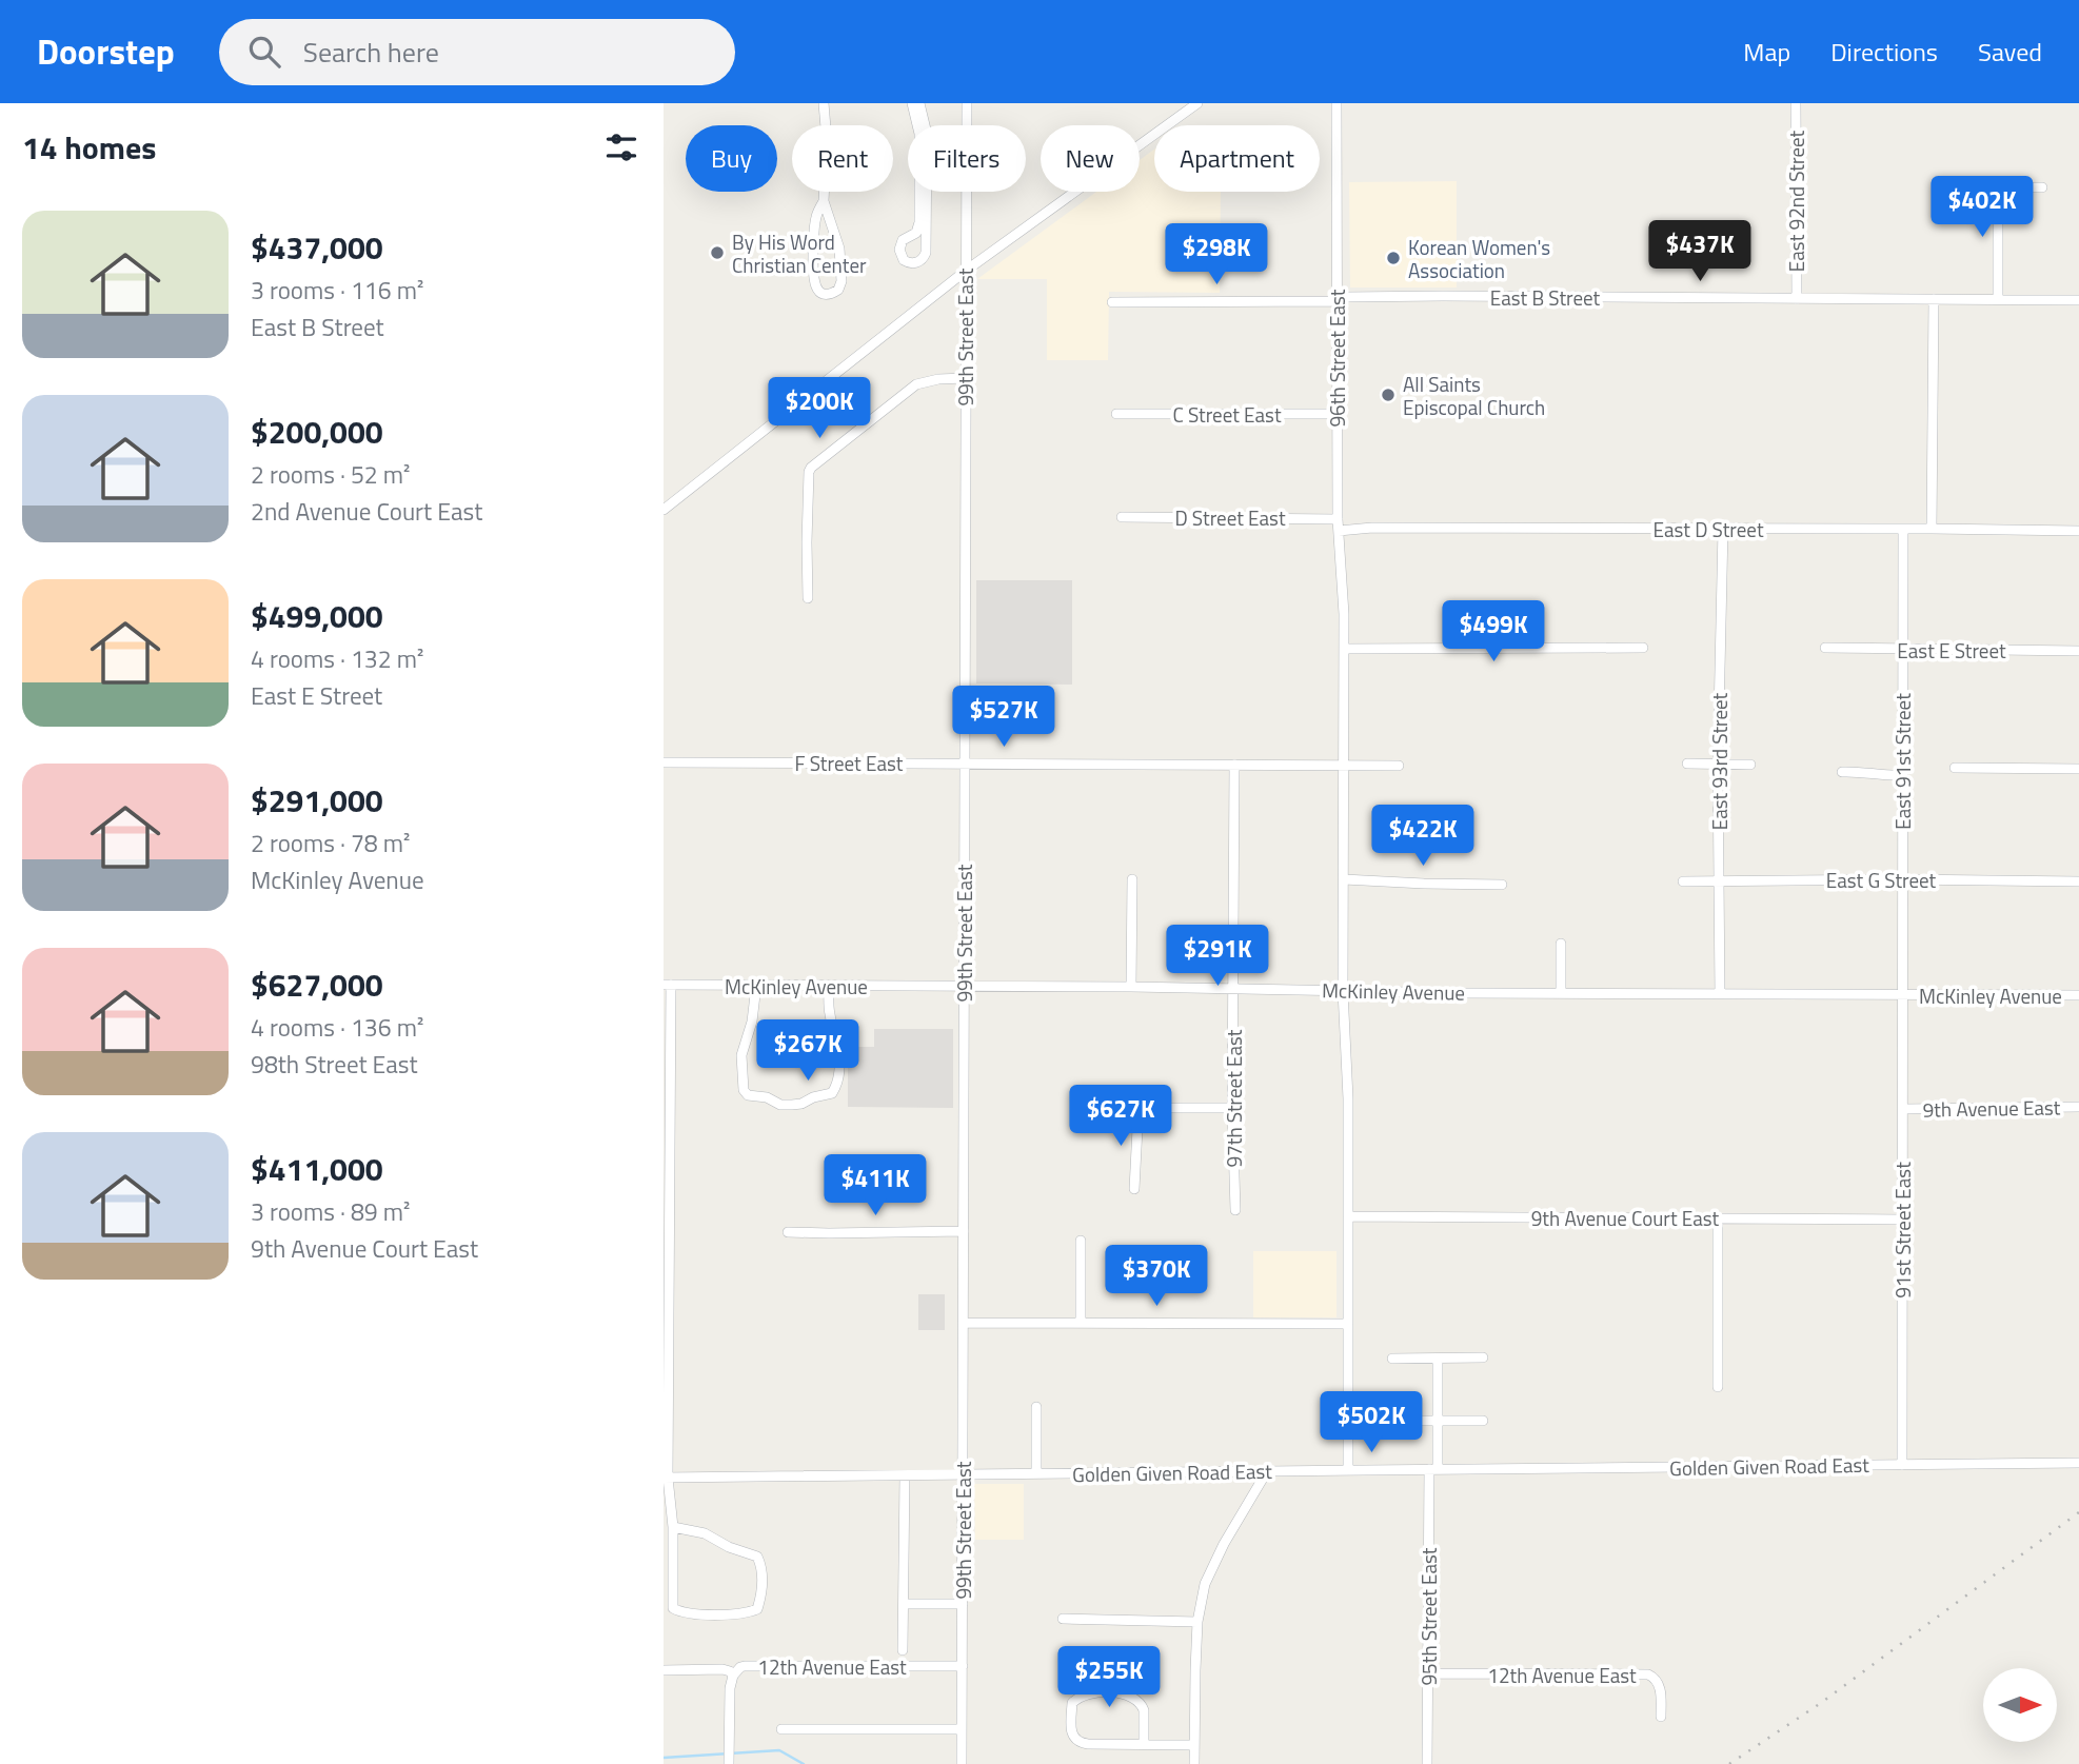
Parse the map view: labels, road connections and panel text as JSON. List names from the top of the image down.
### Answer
{
  "streets": {
    "street": [
      "East 92nd Street",
      "East B Street",
      "99th Street East",
      "96th Street East",
      "C Street East",
      "D Street East",
      "East D Street",
      "East E Street",
      "East 93rd Street",
      "East 91st Street",
      "F Street East",
      "East G Street",
      "McKinley Avenue",
      "97th Street East",
      "9th Avenue East",
      "9th Avenue Court East",
      "91st Street East",
      "Golden Given Road East",
      "95th Street East",
      "12th Avenue East"
    ]
  },
  "crossings": [
    ["East 92nd Street", "East B Street"],
    ["East B Street", "96th Street East"],
    ["99th Street East", "F Street East"],
    ["99th Street East", "McKinley Avenue"],
    ["99th Street East", "Golden Given Road East"],
    ["99th Street East", "12th Avenue East"],
    ["96th Street East", "C Street East"],
    ["96th Street East", "D Street East"],
    ["96th Street East", "East D Street"],
    ["96th Street East", "F Street East"],
    ["96th Street East", "McKinley Avenue"],
    ["96th Street East", "9th Avenue Court East"],
    ["East D Street", "East 93rd Street"],
    ["East D Street", "East 91st Street"],
    ["East E Street", "East 91st Street"],
    ["East 93rd Street", "East G Street"],
    ["East 93rd Street", "McKinley Avenue"],
    ["East 91st Street", "East G Street"],
    ["East 91st Street", "McKinley Avenue"],
    ["East 91st Street", "91st Street East"],
    ["F Street East", "97th Street East"],
    ["McKinley Avenue", "97th Street East"],
    ["McKinley Avenue", "91st Street East"],
    ["9th Avenue East", "91st Street East"],
    ["9th Avenue Court East", "91st Street East"],
    ["91st Street East", "Golden Given Road East"],
    ["Golden Given Road East", "95th Street East"],
    ["95th Street East", "12th Avenue East"]
  ],
  "places": ["By His Word Christian Center", "Korean Women's Association", "All Saints Episcopal Church"],
  "north": "right",
  "page": {
    "header": "Doorstep",
    "search": "Search here",
    "nav": ["Map", "Directions", "Saved"],
    "heading": "14 homes",
    "chip": [
      "Buy",
      "Rent",
      "Filters",
      "New",
      "Apartment"
    ],
    "price": [
      "$402K",
      "$437K",
      "$298K",
      "$200K",
      "$499K",
      "$527K",
      "$422K",
      "$291K",
      "$267K",
      "$627K",
      "$411K",
      "$370K",
      "$502K",
      "$255K"
    ],
    "list": [
      {
        "name": "$437,000",
        "note": "3 rooms · 116 m² · East B Street"
      },
      {
        "name": "$200,000",
        "note": "2 rooms · 52 m² · 2nd Avenue Court East"
      },
      {
        "name": "$499,000",
        "note": "4 rooms · 132 m² · East E Street"
      },
      {
        "name": "$291,000",
        "note": "2 rooms · 78 m² · McKinley Avenue"
      },
      {
        "name": "$627,000",
        "note": "4 rooms · 136 m² · 98th Street East"
      },
      {
        "name": "$411,000",
        "note": "3 rooms · 89 m² · 9th Avenue Court East"
      }
    ]
  }
}
